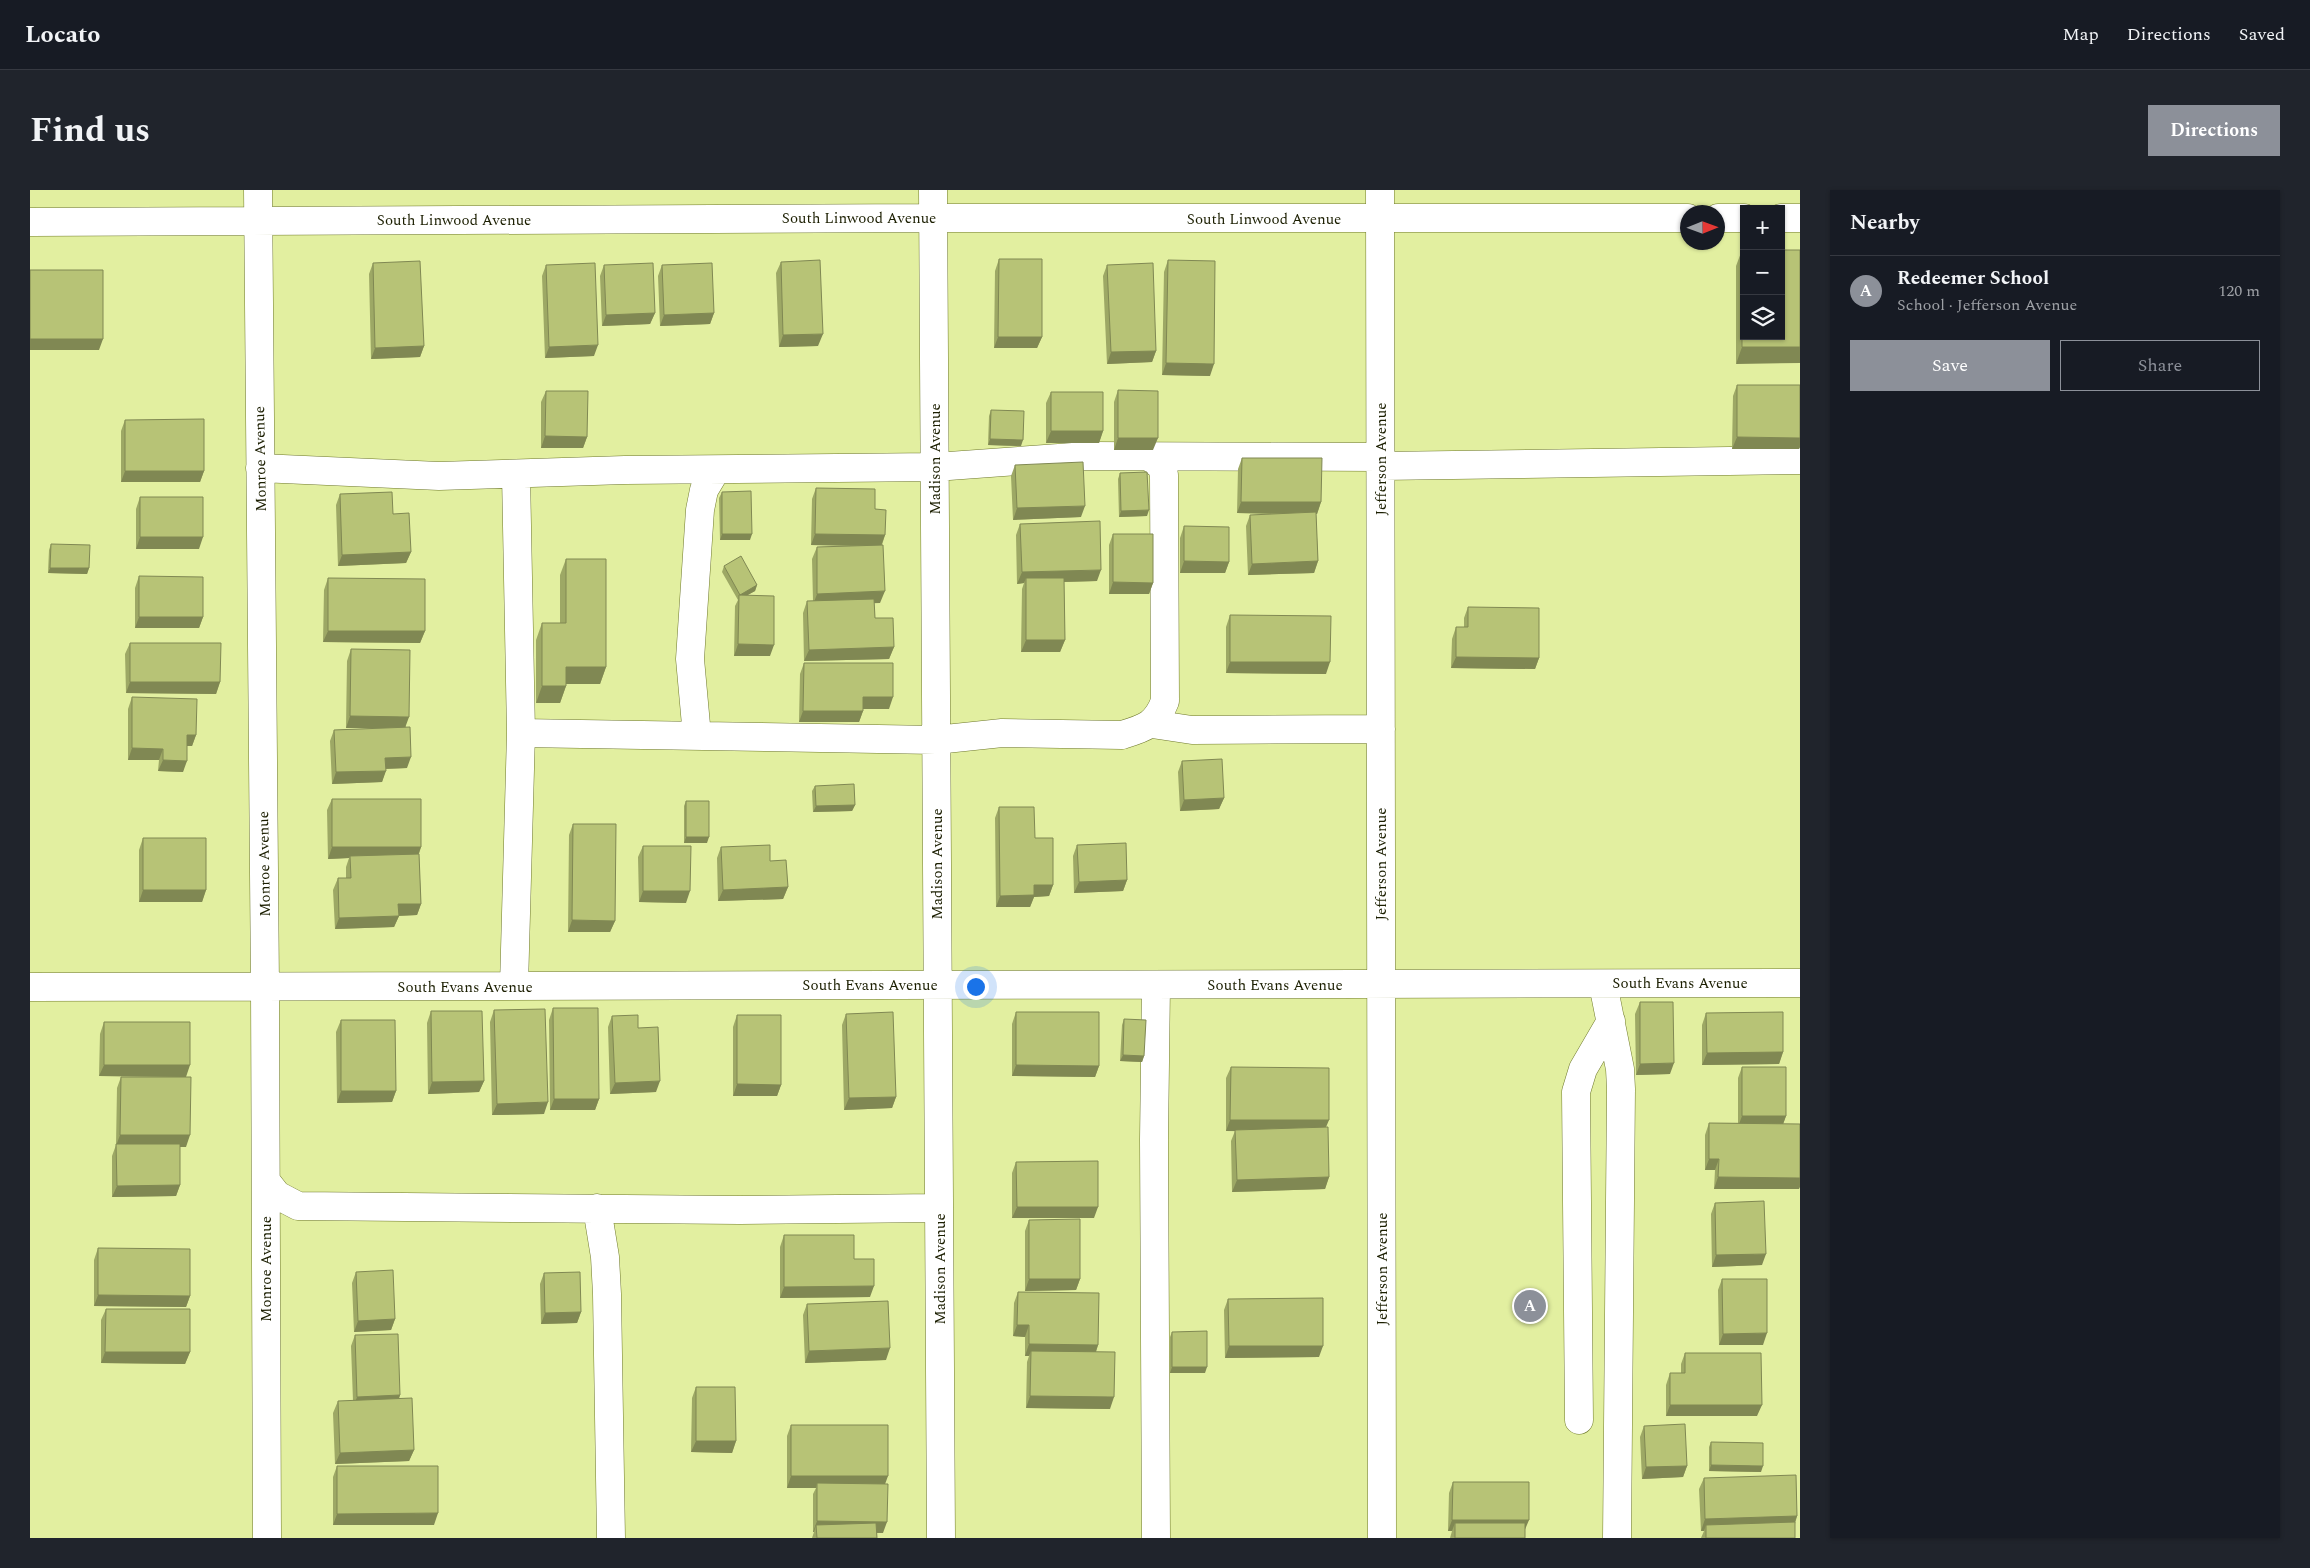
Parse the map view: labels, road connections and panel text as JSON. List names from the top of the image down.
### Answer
{
  "streets": {
    "street": [
      "South Linwood Avenue",
      "Monroe Avenue",
      "Madison Avenue",
      "Jefferson Avenue",
      "South Evans Avenue"
    ]
  },
  "crossings": [
    ["South Linwood Avenue", "Monroe Avenue"],
    ["South Linwood Avenue", "Madison Avenue"],
    ["South Linwood Avenue", "Jefferson Avenue"],
    ["Monroe Avenue", "South Evans Avenue"],
    ["Madison Avenue", "South Evans Avenue"],
    ["Jefferson Avenue", "South Evans Avenue"]
  ],
  "north": "right",
  "page": {
    "header": "Locato",
    "nav": ["Map", "Directions", "Saved"],
    "title": "Find us",
    "buttons": [
      "Directions",
      ["Save", "Share"]
    ],
    "heading": "Nearby",
    "map_buttons": ["+", "−"],
    "list": [
      {
        "mark": "A",
        "name": "Redeemer School",
        "note": "School · Jefferson Avenue",
        "value": "120 m"
      }
    ],
    "pins": "A"
  }
}
